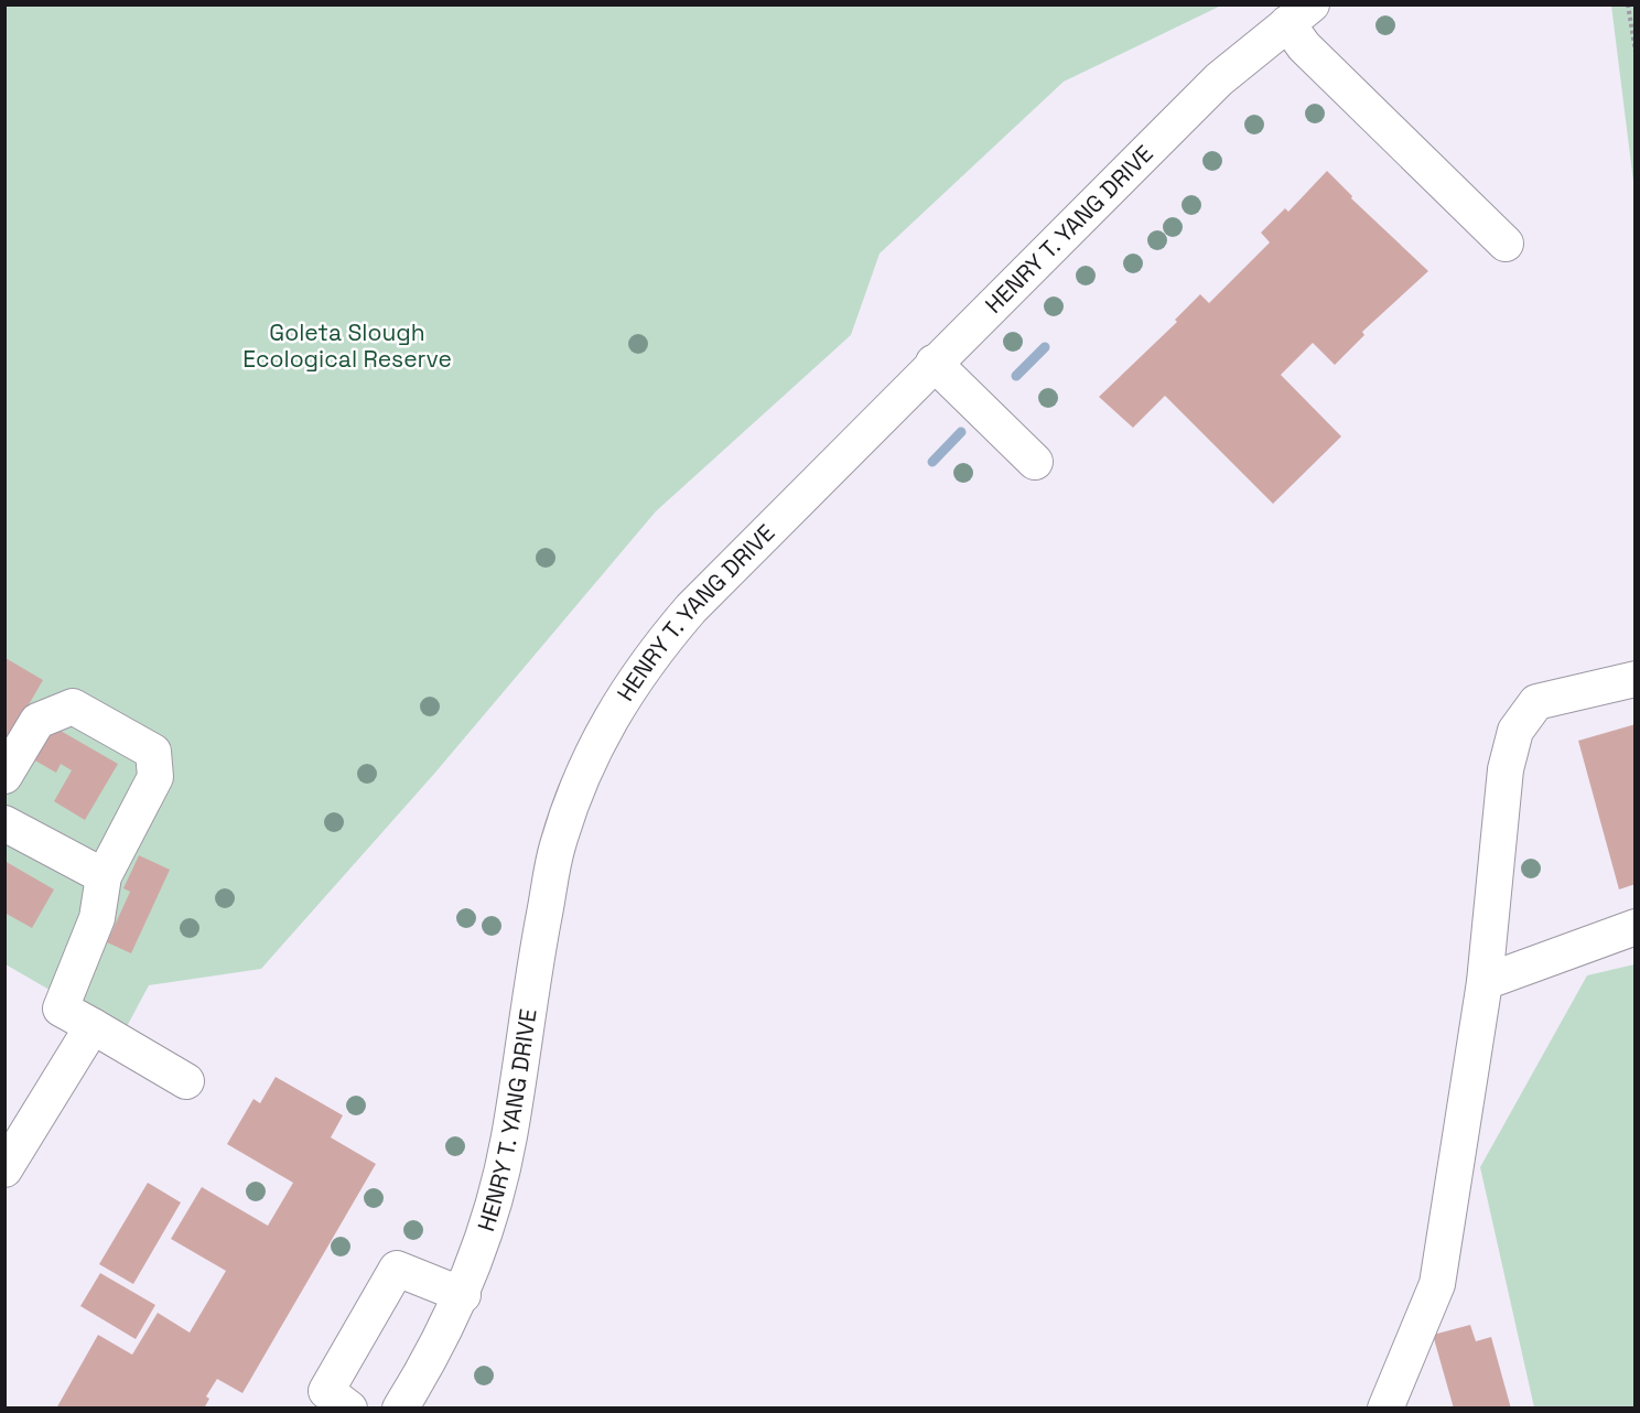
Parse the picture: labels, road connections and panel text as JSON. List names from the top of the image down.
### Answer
{
  "streets": {
    "street": ["HENRY T. YANG DRIVE"]
  },
  "parks": ["Goleta Slough Ecological Reserve"]
}
